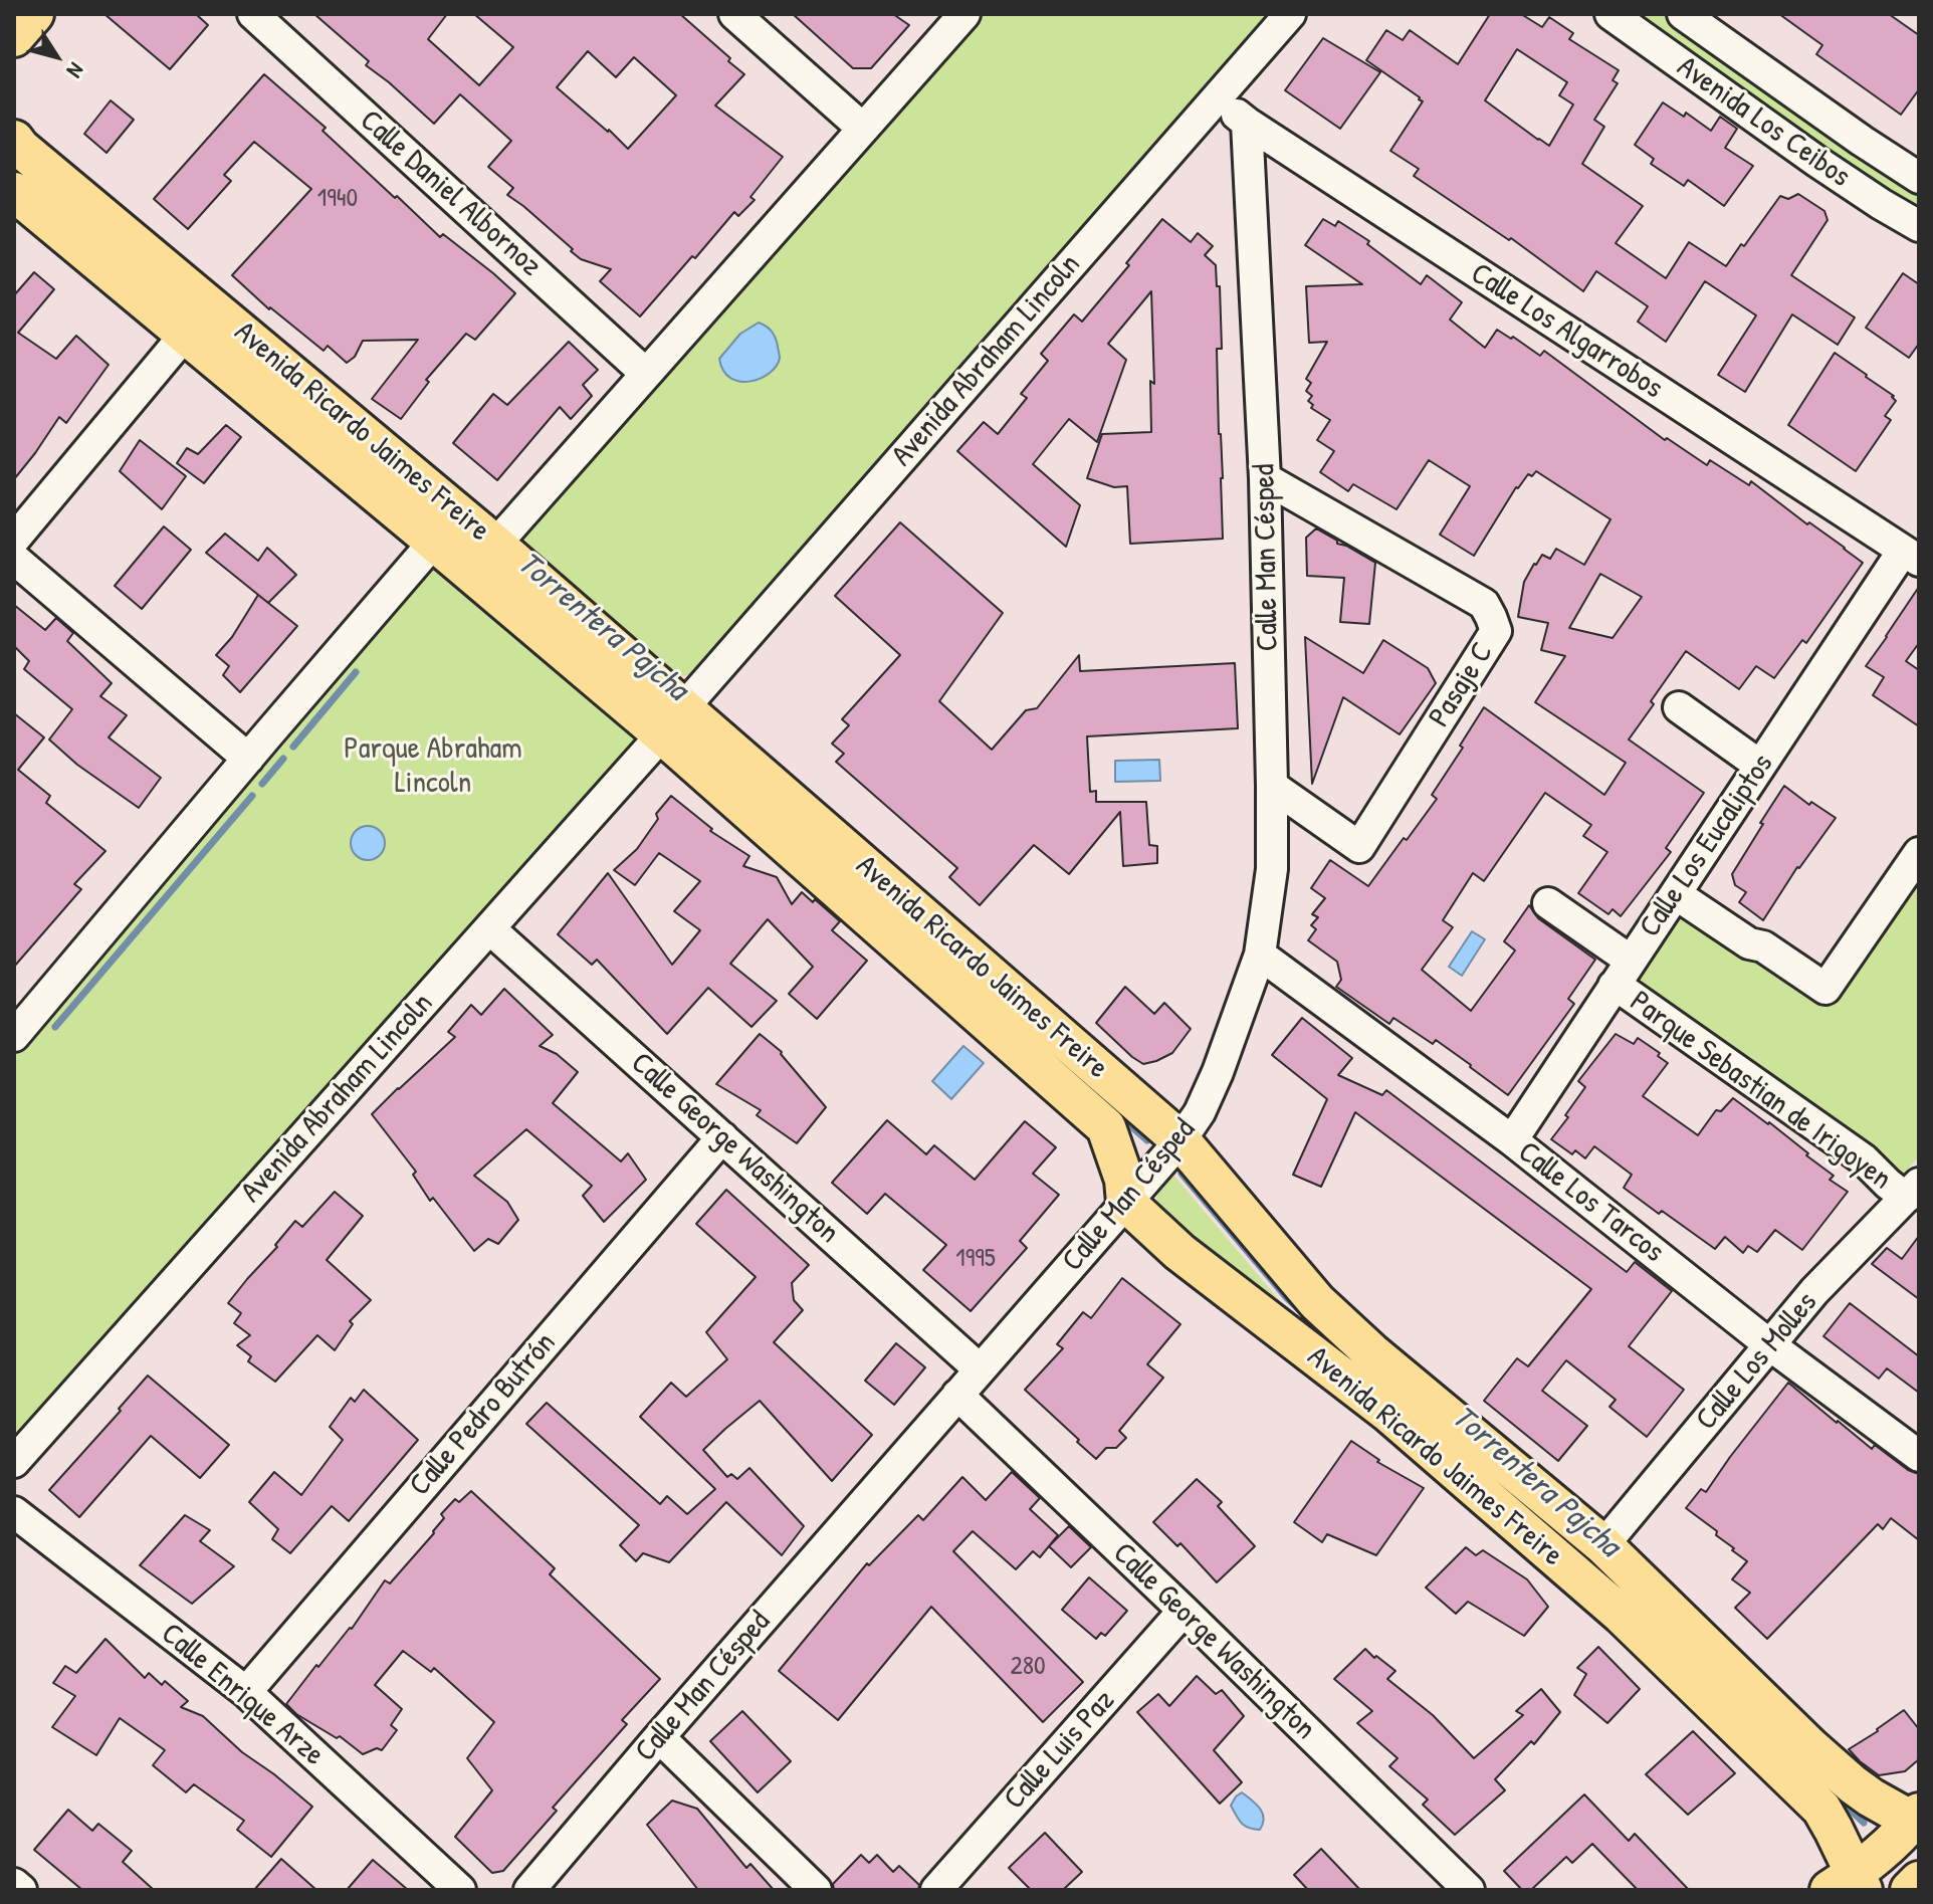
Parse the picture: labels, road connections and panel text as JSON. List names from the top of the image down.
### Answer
{
  "streets": {
    "main road": ["Avenida Ricardo Jaimes Freire"],
    "street": [
      "Avenida Los Ceibos",
      "Calle Daniel Albornoz",
      "Calle Los Algarrobos",
      "Avenida Abraham Lincoln",
      "Calle Man Césped",
      "Pasaje C",
      "Calle Los Eucaliptos",
      "Parque Sebastian de Irigoyen",
      "Calle George Washington",
      "Calle Los Tarcos",
      "Calle Los Molles",
      "Calle Pedro Butrón",
      "Calle Enrique Arze",
      "Calle Luis Paz"
    ]
  },
  "crossings": [
    ["Calle Los Algarrobos", "Avenida Abraham Lincoln"],
    ["Calle Los Algarrobos", "Calle Man Césped"],
    ["Calle Los Algarrobos", "Calle Los Eucaliptos"],
    ["Avenida Abraham Lincoln", "Avenida Ricardo Jaimes Freire"],
    ["Avenida Abraham Lincoln", "Calle George Washington"],
    ["Avenida Ricardo Jaimes Freire", "Calle Man Césped"],
    ["Avenida Ricardo Jaimes Freire", "Calle Los Molles"],
    ["Calle Man Césped", "Pasaje C"],
    ["Calle Man Césped", "Calle George Washington"],
    ["Calle Man Césped", "Calle Los Tarcos"],
    ["Calle Los Eucaliptos", "Parque Sebastian de Irigoyen"],
    ["Calle Los Eucaliptos", "Calle Los Tarcos"],
    ["Parque Sebastian de Irigoyen", "Calle Los Molles"],
    ["Calle George Washington", "Calle Pedro Butrón"],
    ["Calle George Washington", "Calle Luis Paz"],
    ["Calle Los Tarcos", "Calle Los Molles"],
    ["Calle Pedro Butrón", "Calle Enrique Arze"]
  ],
  "water": ["Torrentera Pajcha"],
  "parks": ["Parque Abraham Lincoln"],
  "house_numbers": ["1940", "1995", "280"],
  "north": "bottom right"
}
